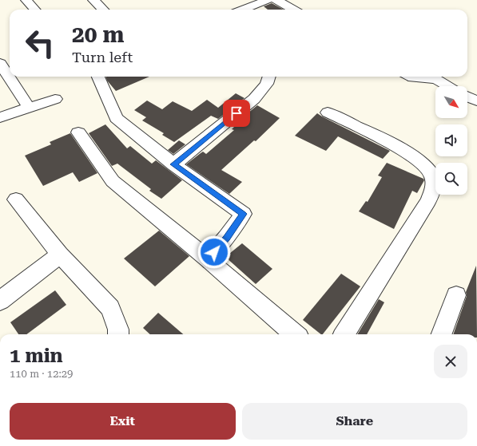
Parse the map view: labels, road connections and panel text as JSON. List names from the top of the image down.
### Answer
{
  "north": "bottom right",
  "page": {
    "turn": ["20 m", "Turn left"],
    "heading": ["1 min", "110 m · 12:29"],
    "buttons": ["Exit", "Share"]
  }
}
